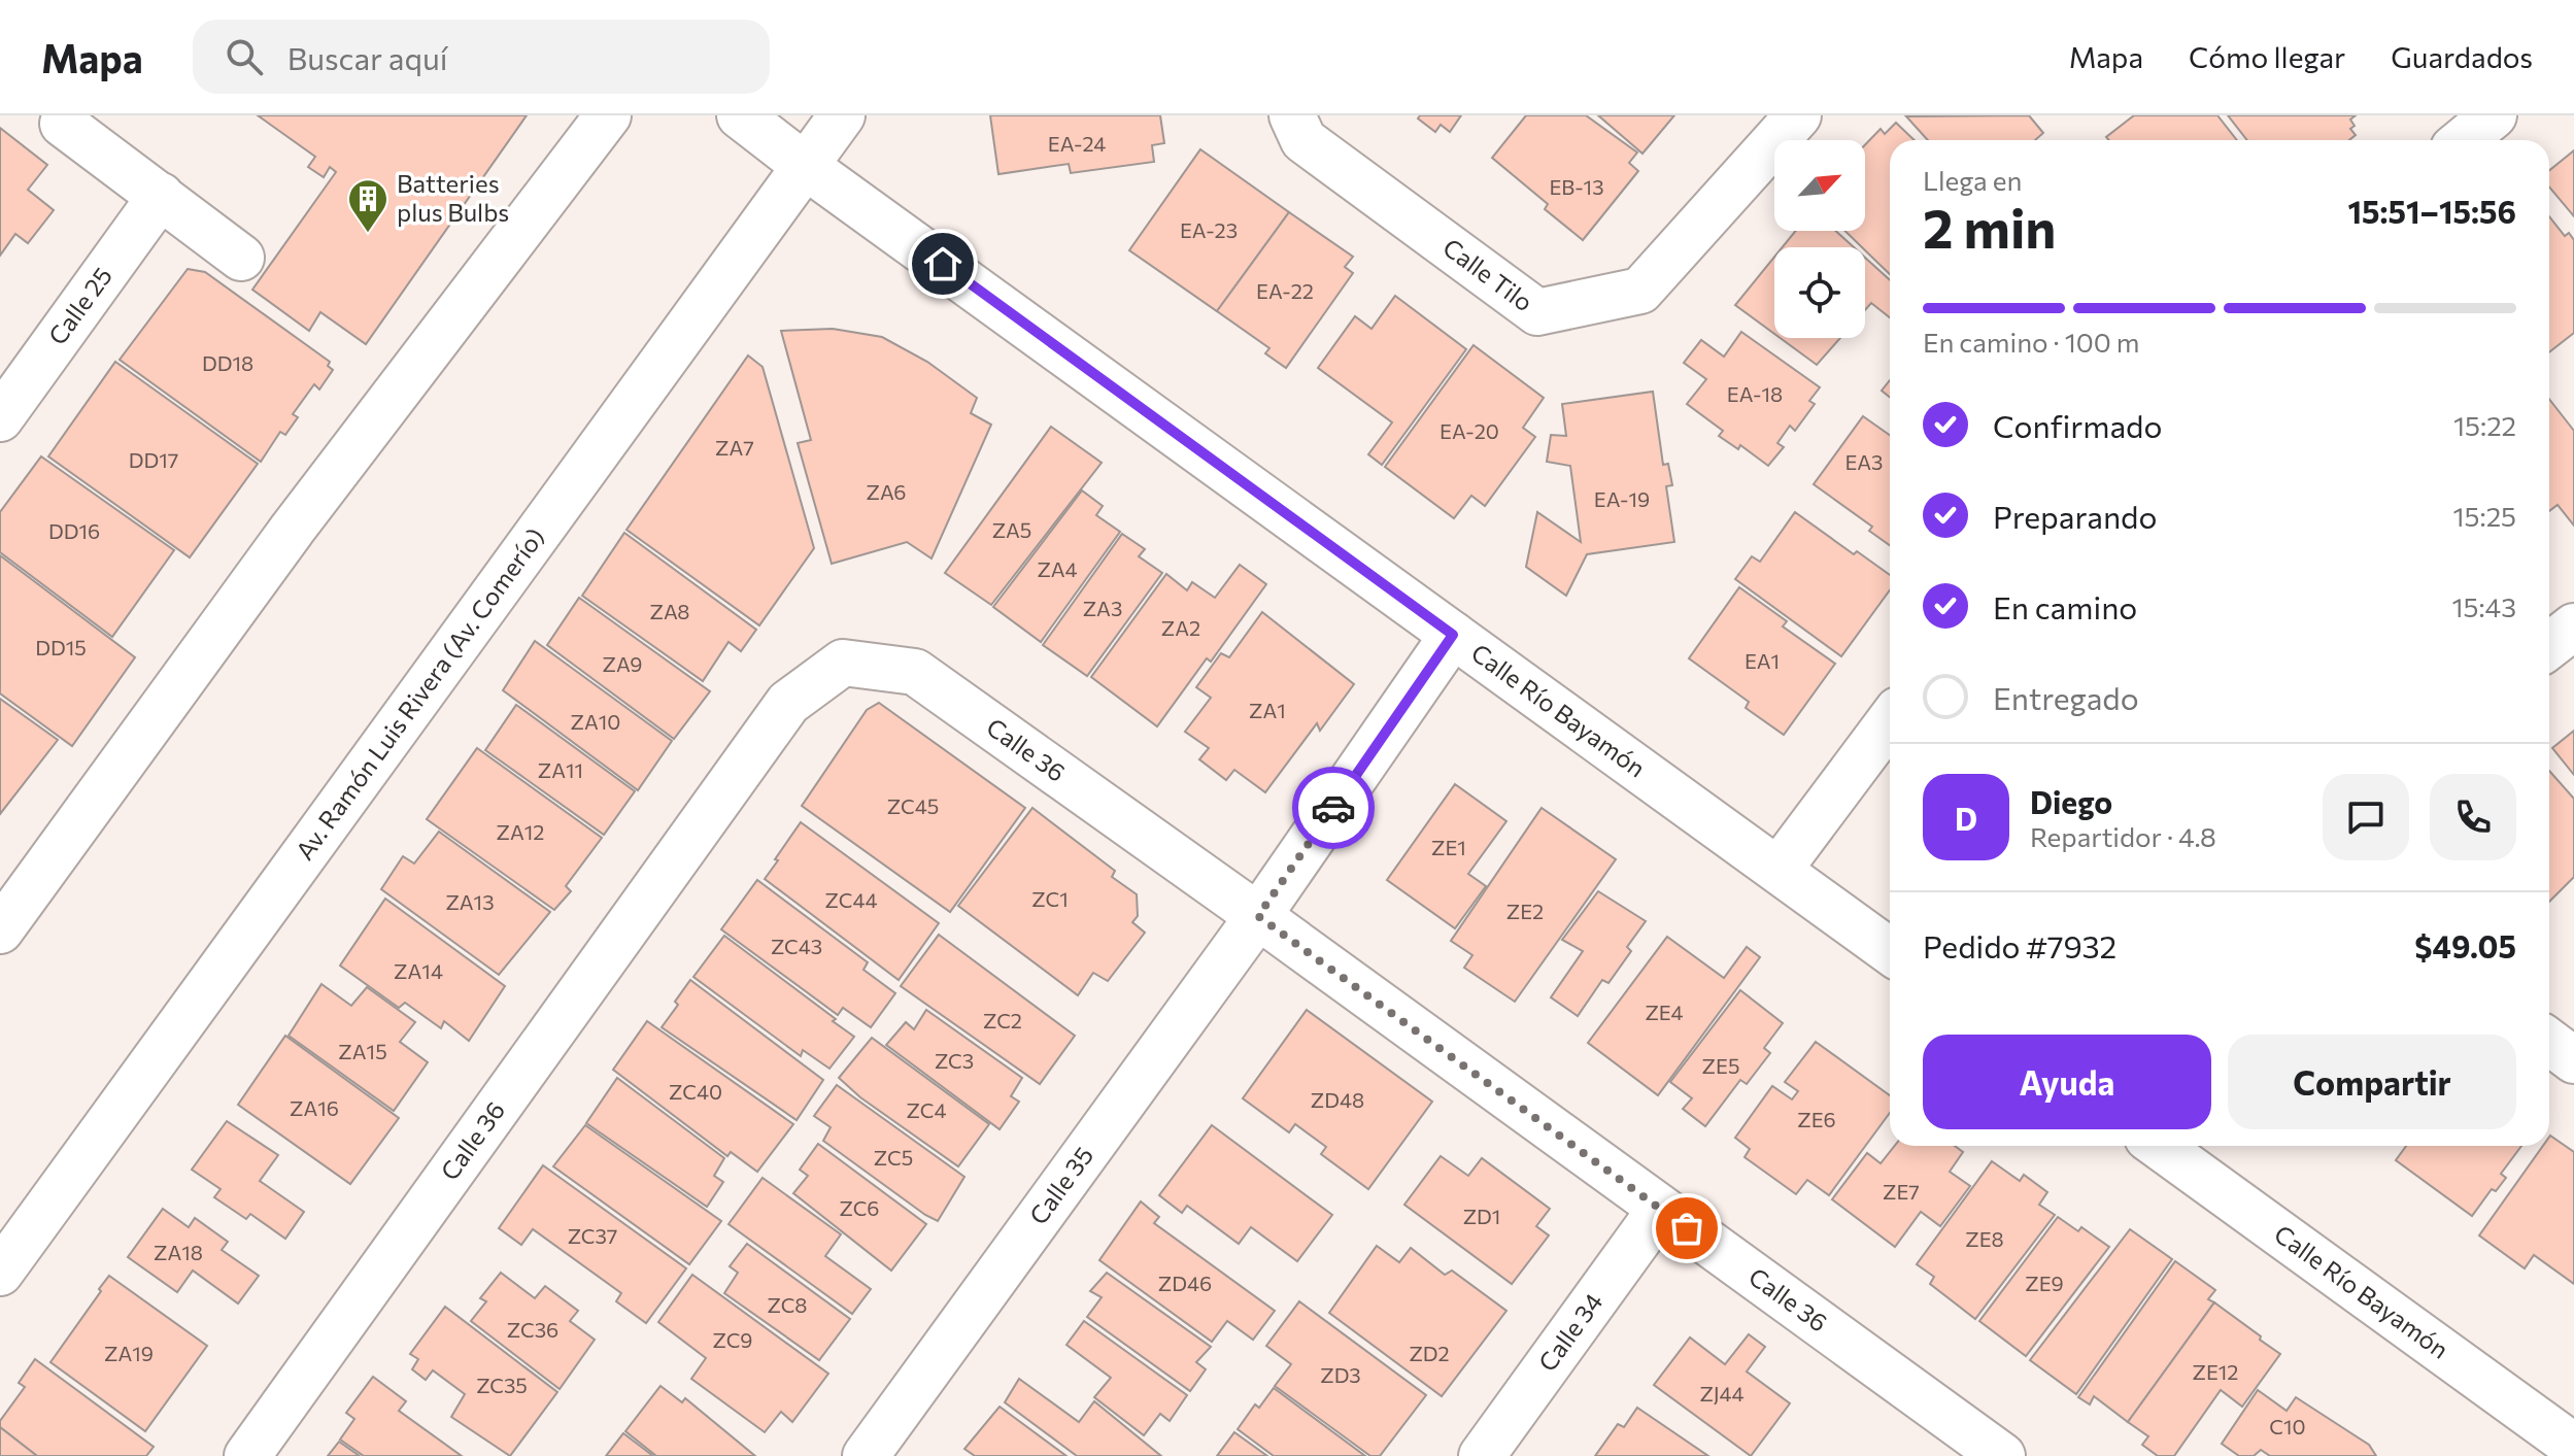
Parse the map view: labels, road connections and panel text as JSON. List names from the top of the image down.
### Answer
{
  "streets": {
    "street": [
      "Calle Tilo",
      "Calle 25",
      "Av. Ramón Luis Rivera (Av. Comerío)",
      "Calle Río Bayamón",
      "Calle 36",
      "Calle 35",
      "Calle 34"
    ]
  },
  "crossings": [
    ["Av. Ramón Luis Rivera (Av. Comerío)", "Calle Río Bayamón"],
    ["Calle Río Bayamón", "Calle 35"],
    ["Calle 36", "Calle 35"],
    ["Calle 36", "Calle 34"]
  ],
  "places": {
    "building": ["Batteries plus Bulbs"]
  },
  "house_numbers": [
    "EA-24",
    "EB-13",
    "EA-23",
    "EA-22",
    "DD18",
    "EA-18",
    "EA-20",
    "ZA7",
    "DD17",
    "EA3",
    "ZA6",
    "EA-19",
    "ZA5",
    "DD16",
    "ZA4",
    "ZA3",
    "ZA8",
    "ZA2",
    "DD15",
    "EA1",
    "ZA9",
    "ZA1",
    "ZA10",
    "ZA11",
    "ZC45",
    "ZA12",
    "ZE1",
    "ZC1",
    "ZC44",
    "ZA13",
    "ZE2",
    "ZC43",
    "ZA14",
    "ZE4",
    "ZC2",
    "ZA15",
    "ZC3",
    "ZE5",
    "ZC40",
    "ZD48",
    "ZA16",
    "ZC4",
    "ZE6",
    "ZC5",
    "ZE7",
    "ZC6",
    "ZD1",
    "ZC37",
    "ZE8",
    "ZA18",
    "ZD46",
    "ZE9",
    "ZC8",
    "ZC36",
    "ZC9",
    "ZA19",
    "ZD2",
    "ZE12",
    "ZD3",
    "ZC35",
    "ZJ44",
    "C10"
  ],
  "north": "top right",
  "page": {
    "header": "Mapa",
    "search": "Buscar aquí",
    "nav": ["Mapa", "Cómo llegar", "Guardados"],
    "heading": ["2 min", "Llega en", "15:51–15:56"],
    "panel": [
      "Diego",
      "Repartidor · 4.8",
      "Pedido #7932",
      "$49.05"
    ],
    "bar": "En camino · 100 m",
    "list": [
      ["Confirmado", "15:22"],
      ["Preparando", "15:25"],
      ["En camino", "15:43"],
      "Entregado"
    ],
    "round": "D",
    "buttons": ["Ayuda", "Compartir"]
  }
}
